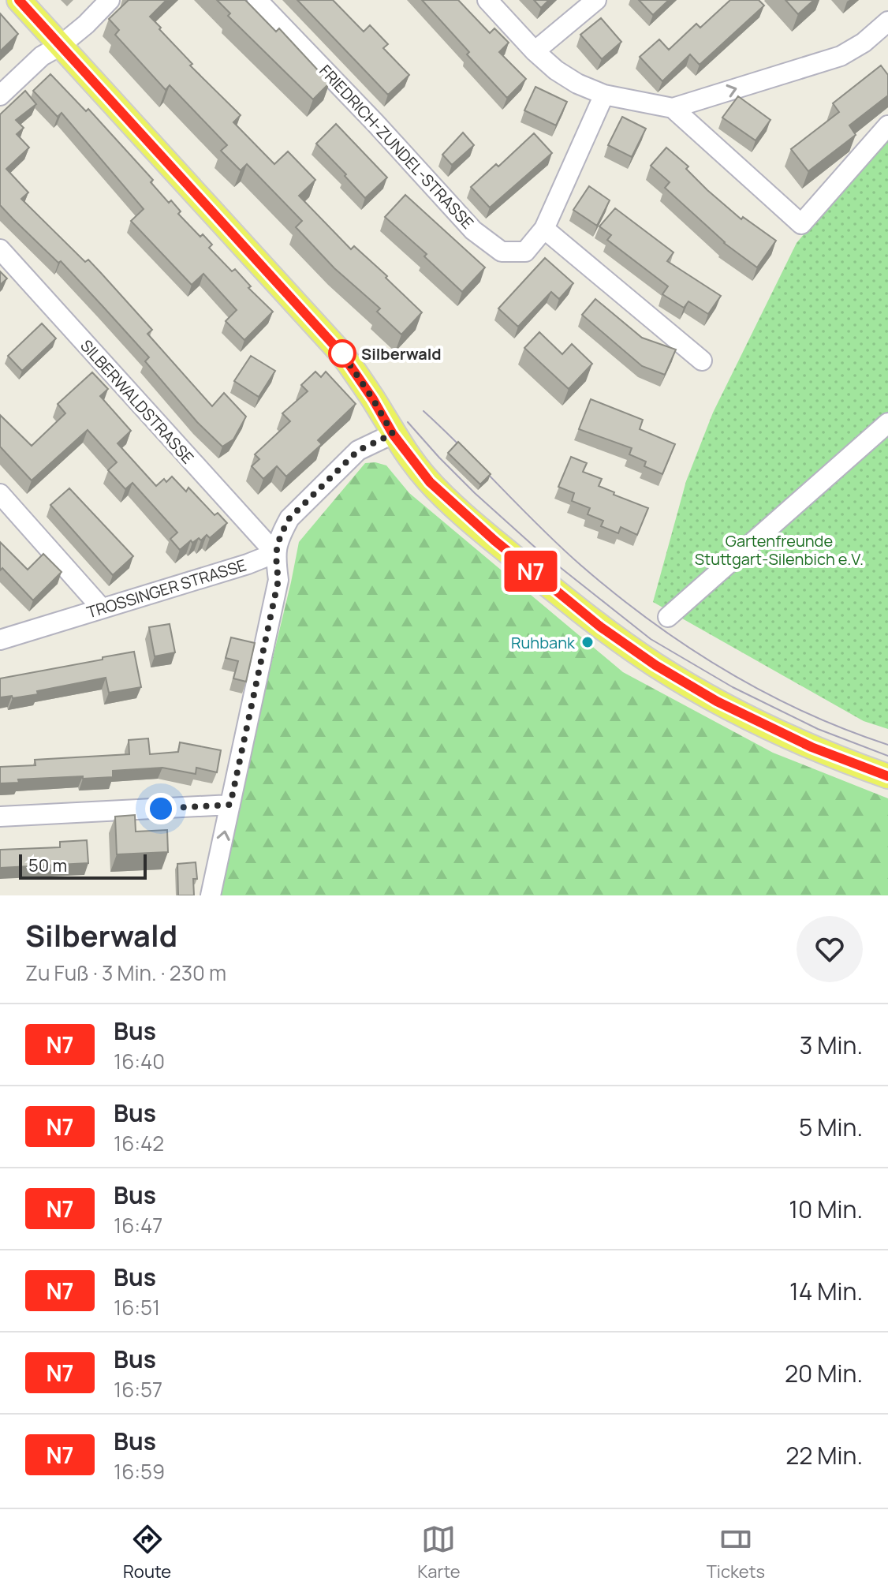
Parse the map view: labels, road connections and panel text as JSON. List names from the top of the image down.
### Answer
{
  "streets": {
    "street": ["FRIEDRICH-ZUNDEL-STRASSE", "SILBERWALDSTRASSE", "TROSSINGER STRASSE"]
  },
  "crossings": [
    ["SILBERWALDSTRASSE", "TROSSINGER STRASSE"]
  ],
  "parks": ["Gartenfreunde Stuttgart-Silenbich e.V."],
  "places": ["Silberwald", "Ruhbank"],
  "lines": ["bus line N7"],
  "scale_bar": "50 m",
  "page": {
    "on_map": "N7",
    "scale": "50 m",
    "heading": ["Silberwald", "Zu Fuß · 3 Min. · 230 m"],
    "list": [
      {
        "mark": "N7",
        "name": "Bus",
        "note": "16:40",
        "value": "3 Min."
      },
      {
        "mark": "N7",
        "name": "Bus",
        "note": "16:42",
        "value": "5 Min."
      },
      {
        "mark": "N7",
        "name": "Bus",
        "note": "16:47",
        "value": "10 Min."
      },
      {
        "mark": "N7",
        "name": "Bus",
        "note": "16:51",
        "value": "14 Min."
      },
      {
        "mark": "N7",
        "name": "Bus",
        "note": "16:57",
        "value": "20 Min."
      },
      {
        "mark": "N7",
        "name": "Bus",
        "note": "16:59",
        "value": "22 Min."
      }
    ],
    "tabs": ["Route", "Karte", "Tickets"]
  }
}
